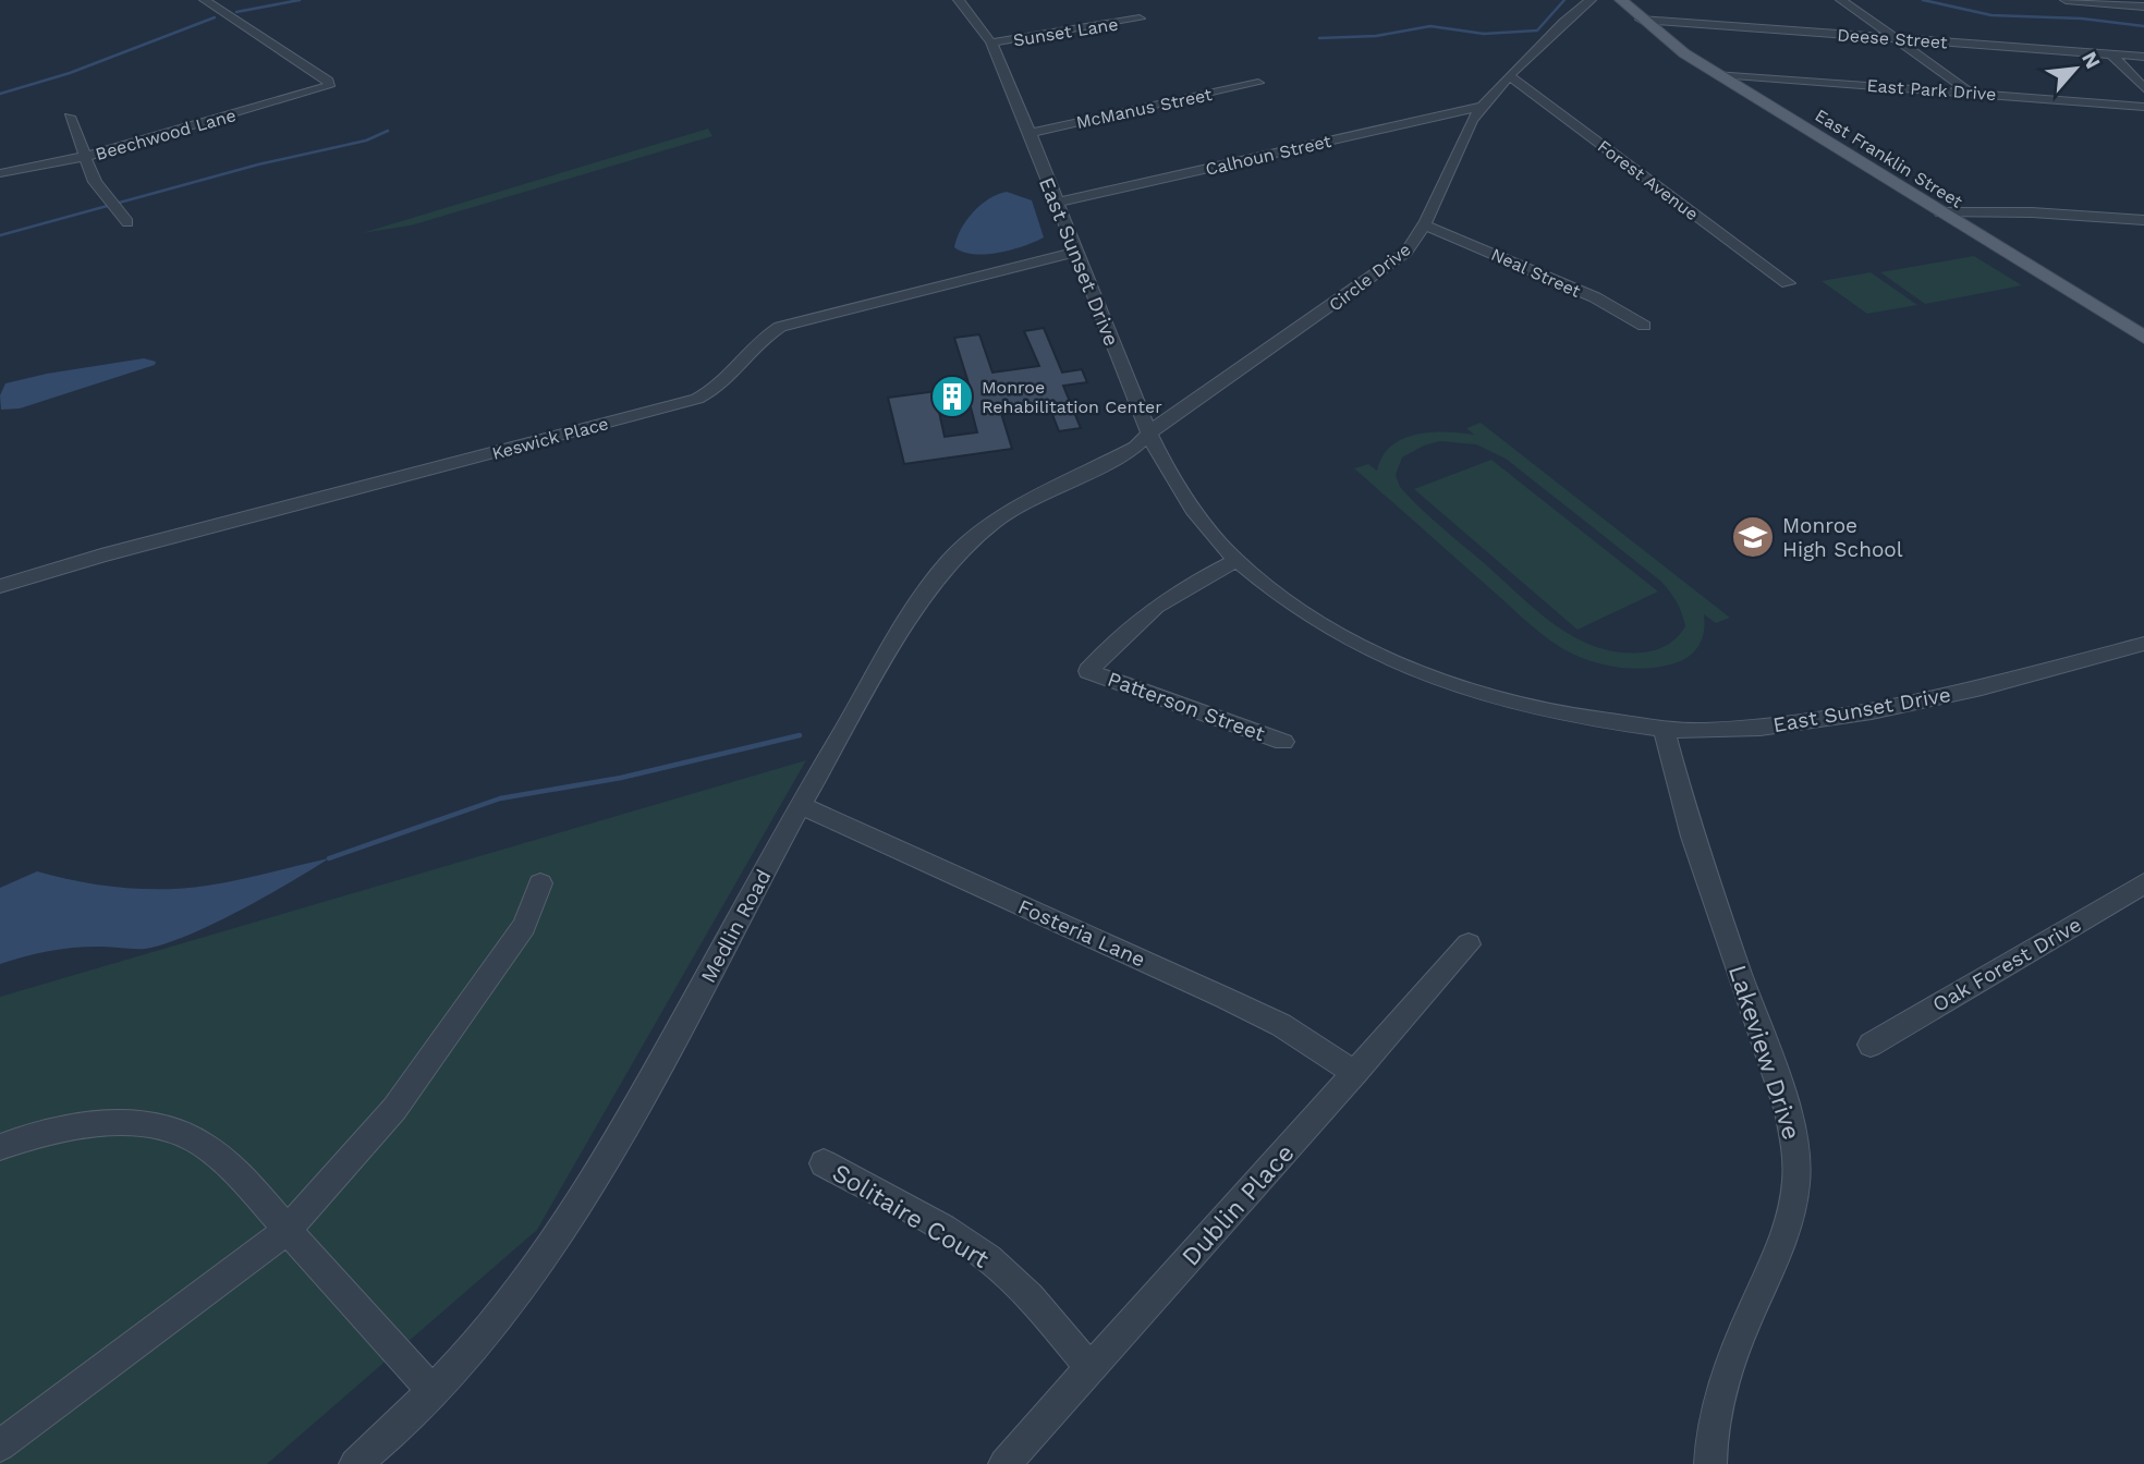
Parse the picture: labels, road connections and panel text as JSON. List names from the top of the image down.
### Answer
{
  "streets": {
    "main road": ["East Franklin Street"],
    "street": [
      "Sunset Lane",
      "Deese Street",
      "East Park Drive",
      "McManus Street",
      "Beechwood Lane",
      "Calhoun Street",
      "Forest Avenue",
      "East Sunset Drive",
      "Neal Street",
      "Circle Drive",
      "Keswick Place",
      "Patterson Street",
      "Medlin Road",
      "Fosteria Lane",
      "Oak Forest Drive",
      "Lakeview Drive",
      "Dublin Place",
      "Solitaire Court"
    ]
  },
  "crossings": [
    ["Sunset Lane", "East Sunset Drive"],
    ["Deese Street", "East Franklin Street"],
    ["East Park Drive", "East Franklin Street"],
    ["McManus Street", "East Sunset Drive"],
    ["Calhoun Street", "East Sunset Drive"],
    ["Calhoun Street", "Circle Drive"],
    ["Forest Avenue", "Circle Drive"],
    ["East Sunset Drive", "Circle Drive"],
    ["East Sunset Drive", "Keswick Place"],
    ["East Sunset Drive", "Patterson Street"],
    ["East Sunset Drive", "Medlin Road"],
    ["East Sunset Drive", "Lakeview Drive"],
    ["Neal Street", "Circle Drive"],
    ["Circle Drive", "Medlin Road"],
    ["Medlin Road", "Fosteria Lane"],
    ["Fosteria Lane", "Dublin Place"],
    ["Dublin Place", "Solitaire Court"]
  ],
  "places": {
    "building": ["Monroe Rehabilitation Center"],
    "school or university": ["Monroe High School"]
  },
  "north": "top right"
}
